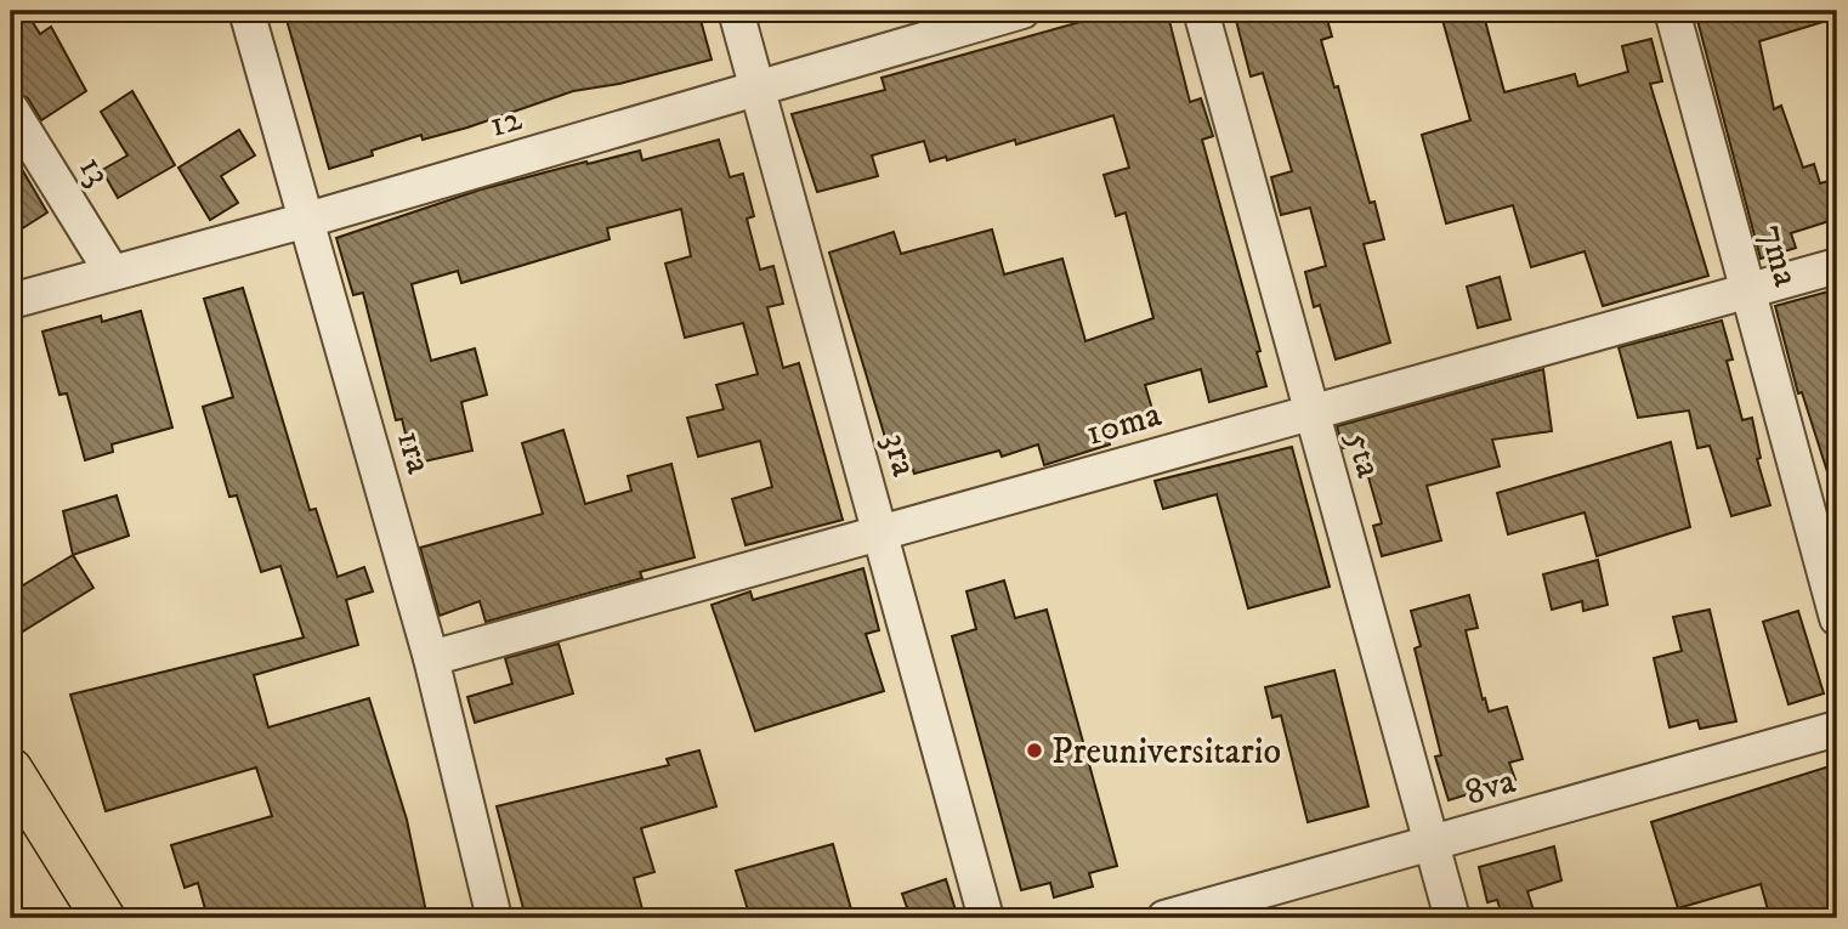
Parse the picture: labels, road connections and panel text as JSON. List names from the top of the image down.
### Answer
{
  "streets": {
    "street": [
      "12",
      "13",
      "7ma",
      "10ma",
      "1ra",
      "3ra",
      "5ta",
      "8va"
    ]
  },
  "crossings": [
    ["12", "13"],
    ["12", "1ra"],
    ["12", "3ra"],
    ["7ma", "10ma"],
    ["10ma", "1ra"],
    ["10ma", "3ra"],
    ["10ma", "5ta"],
    ["5ta", "8va"]
  ],
  "places": ["Preuniversitario"]
}
